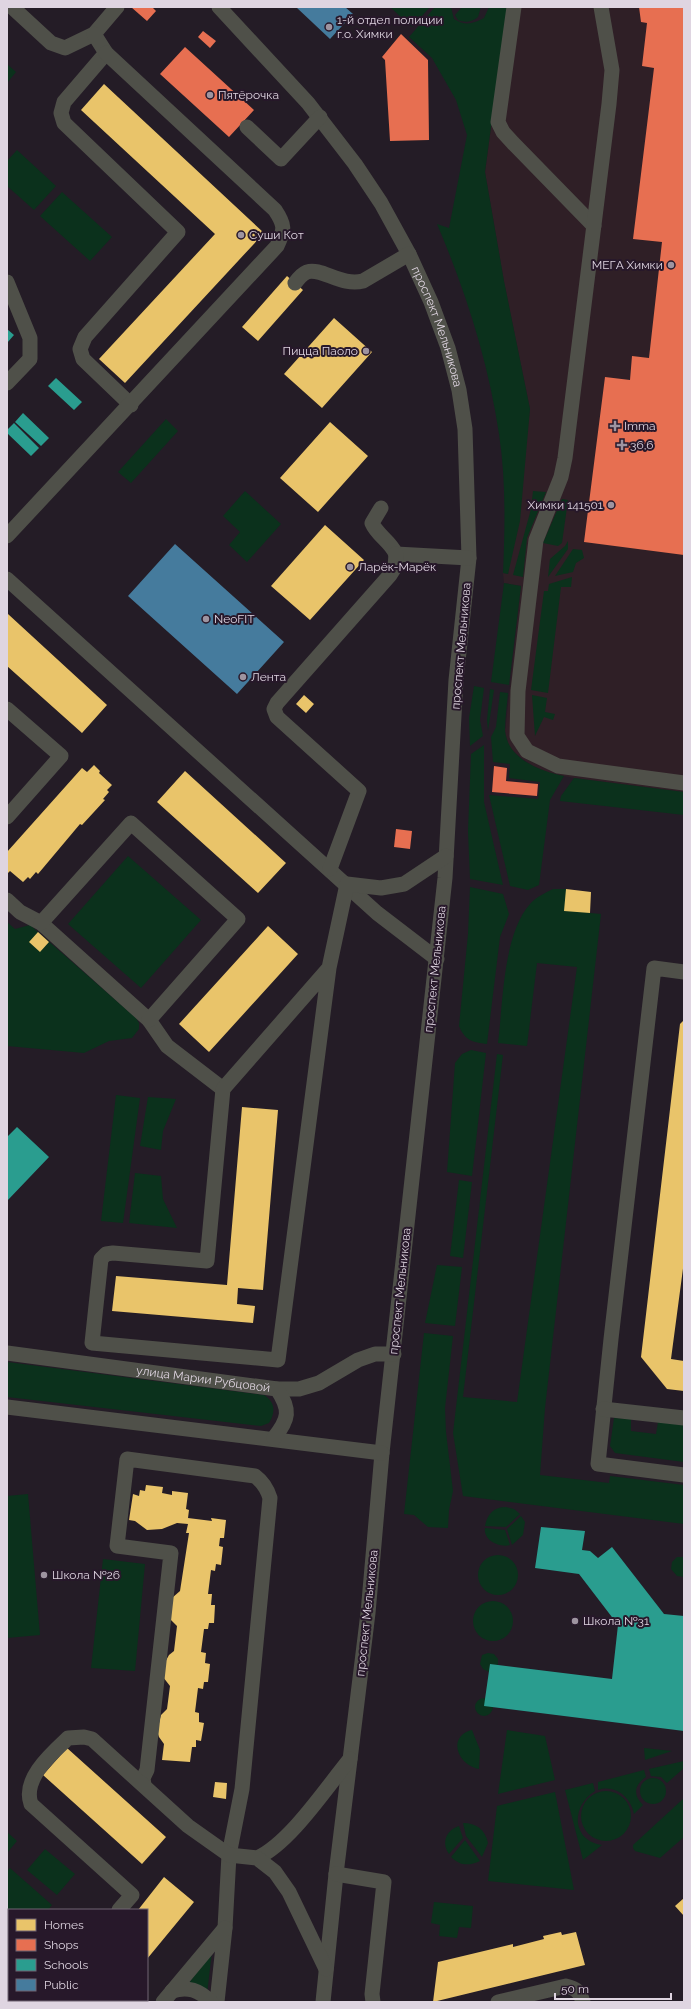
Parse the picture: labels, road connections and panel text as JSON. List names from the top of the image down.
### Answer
{
  "streets": {
    "street": ["проспект Мельникова", "улица Марии Рубцовой"]
  },
  "crossings": [
    ["проспект Мельникова", "улица Марии Рубцовой"]
  ],
  "places": {
    "other": [
      "1-й отдел полиции г.о. Химки",
      "Пятёрочка",
      "Суши Кот",
      "МЕГА Химки",
      "Пицца Паоло",
      "Химки 141501",
      "Ларёк-Марёк",
      "NeoFIT",
      "Лента",
      "Школа №26",
      "Школа №31"
    ],
    "health": ["Imma", "36,6"]
  },
  "legend": [
    "Homes",
    "Shops",
    "Schools",
    "Public"
  ],
  "scale_bar": "50 m"
}
